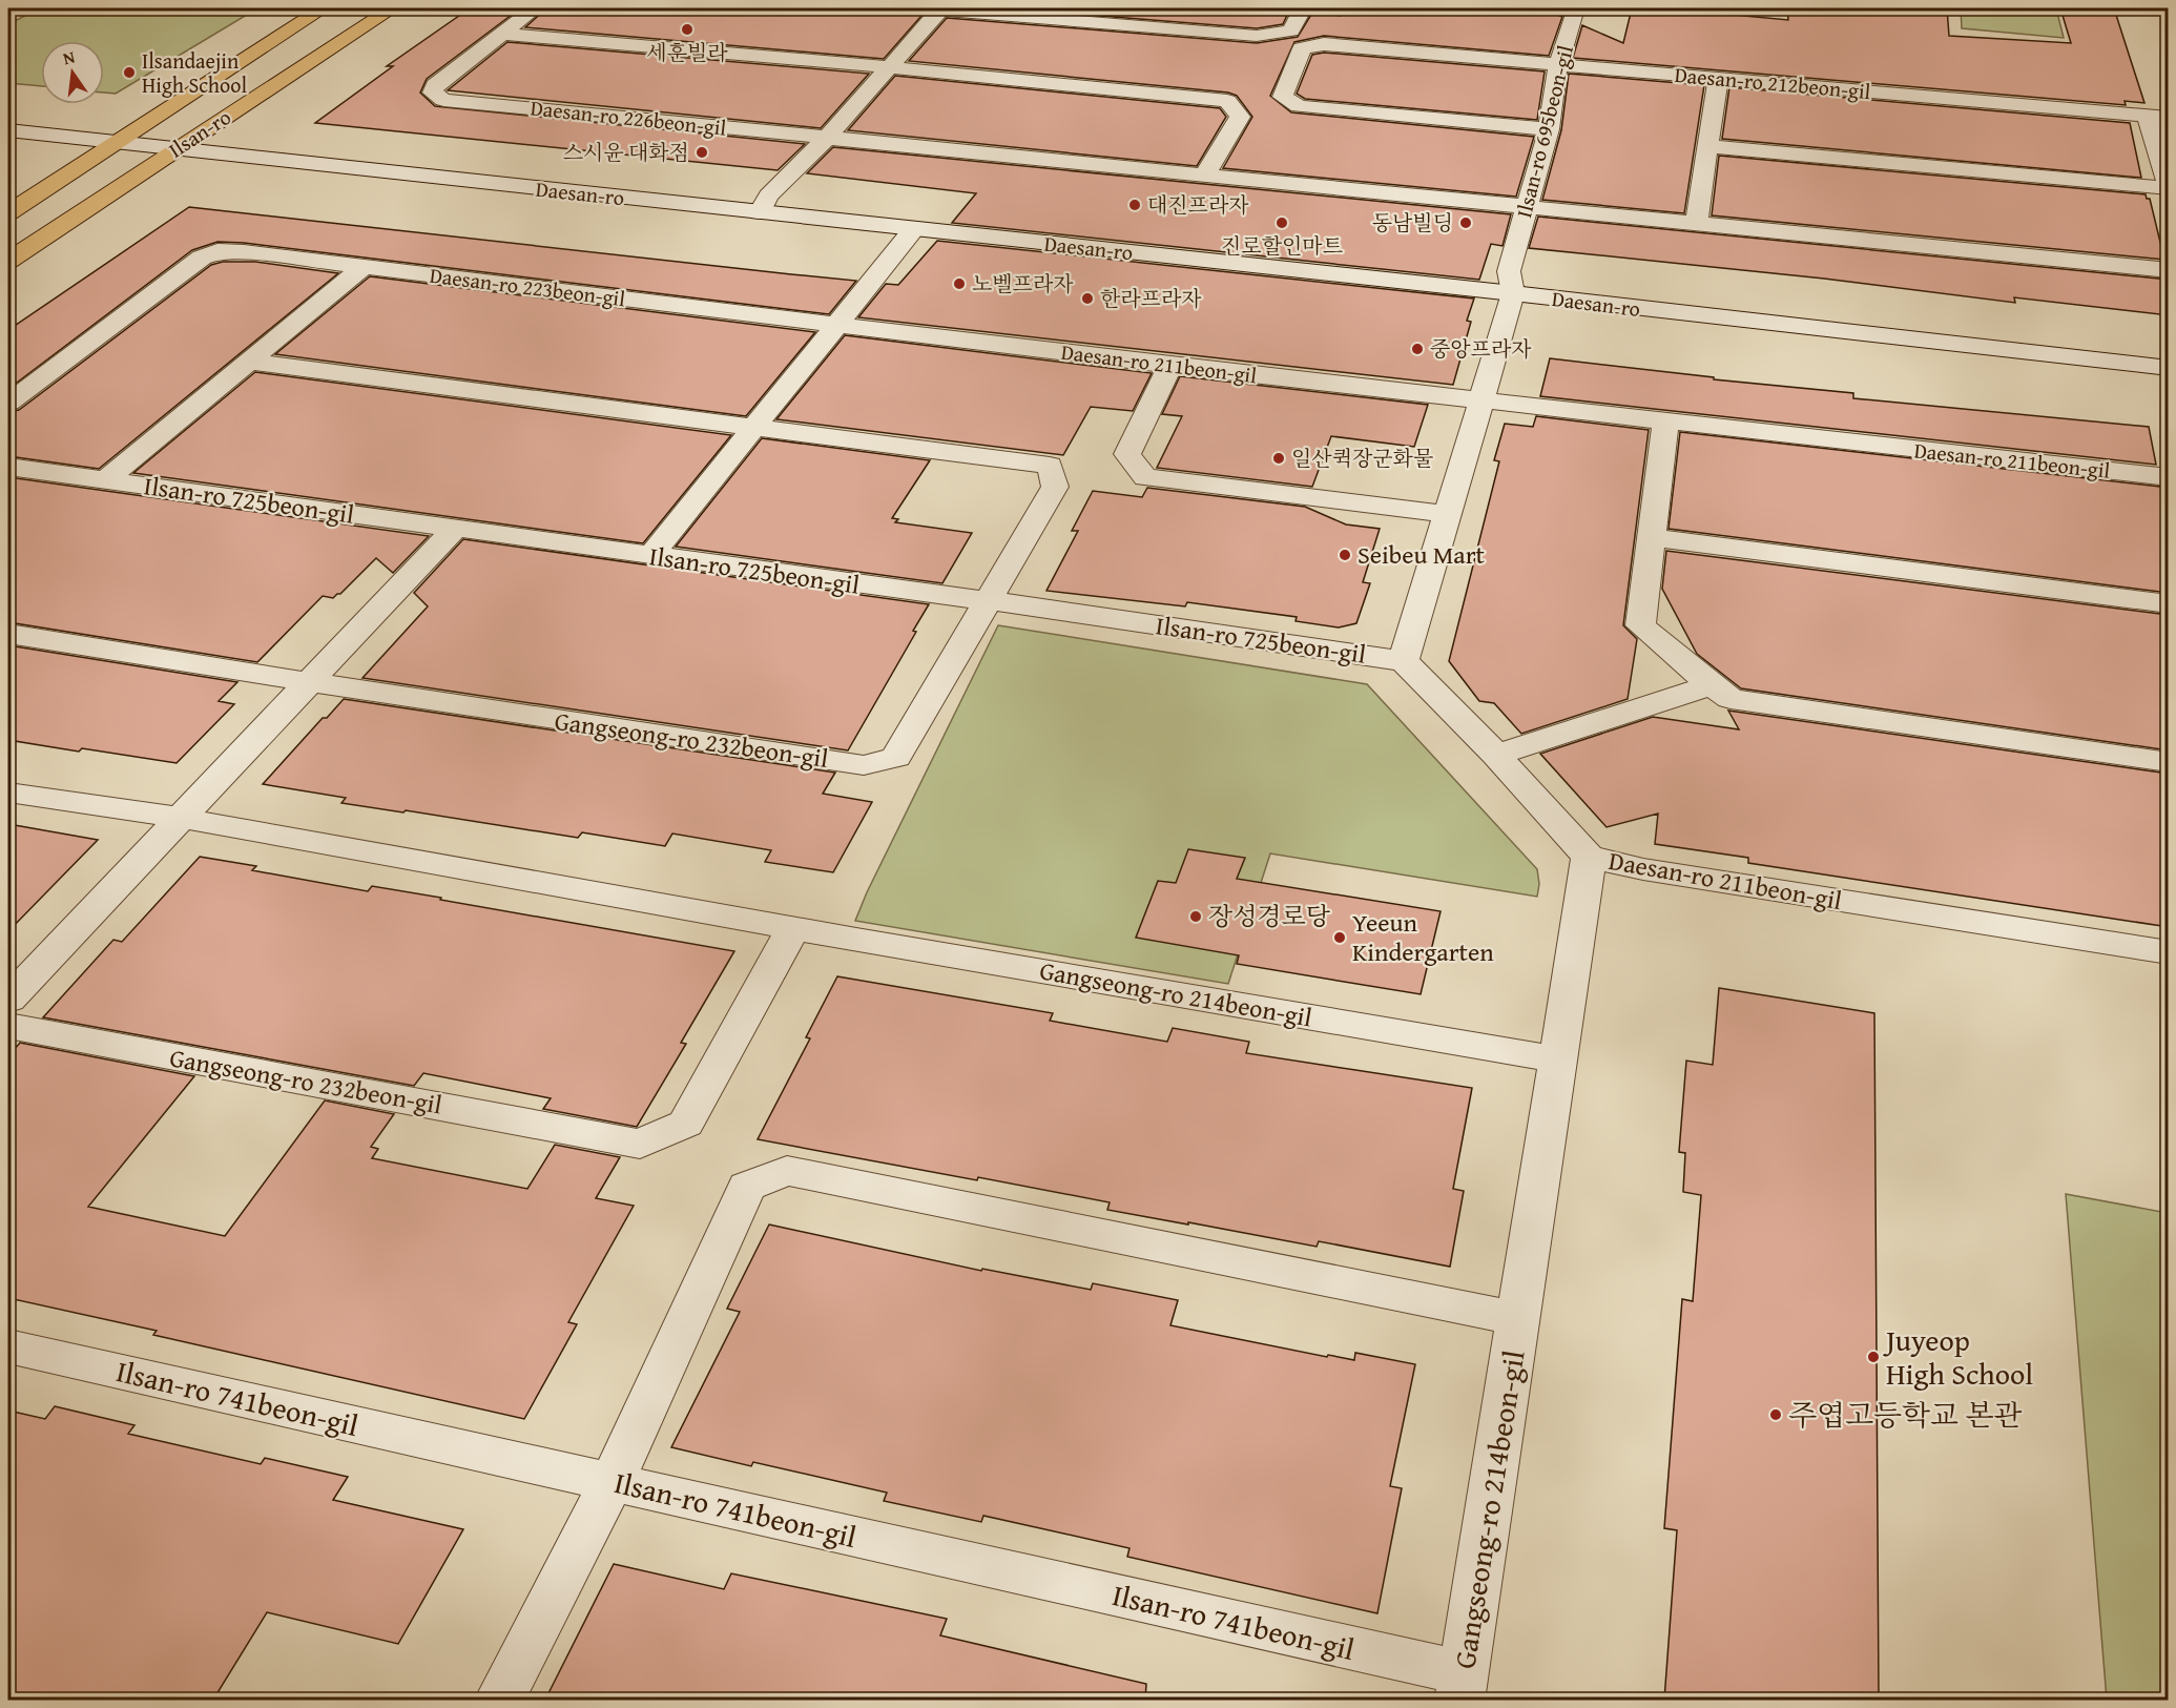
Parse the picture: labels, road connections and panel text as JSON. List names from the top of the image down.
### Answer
{
  "streets": {
    "main road": ["Ilsan-ro"],
    "street": [
      "Daesan-ro 212beon-gil",
      "Daesan-ro 226beon-gil",
      "Ilsan-ro 695beon-gil",
      "Daesan-ro",
      "Daesan-ro 223beon-gil",
      "Daesan-ro 211beon-gil",
      "Ilsan-ro 725beon-gil",
      "Gangseong-ro 232beon-gil",
      "Gangseong-ro 214beon-gil",
      "Ilsan-ro 741beon-gil"
    ]
  },
  "crossings": [
    ["Daesan-ro 212beon-gil", "Ilsan-ro 695beon-gil"],
    ["Ilsan-ro 695beon-gil", "Daesan-ro"],
    ["Ilsan-ro", "Daesan-ro"],
    ["Daesan-ro 223beon-gil", "Daesan-ro 211beon-gil"],
    ["Daesan-ro 223beon-gil", "Ilsan-ro 725beon-gil"],
    ["Daesan-ro 211beon-gil", "Ilsan-ro 725beon-gil"],
    ["Daesan-ro 211beon-gil", "Gangseong-ro 214beon-gil"],
    ["Ilsan-ro 725beon-gil", "Gangseong-ro 232beon-gil"],
    ["Gangseong-ro 232beon-gil", "Gangseong-ro 214beon-gil"],
    ["Gangseong-ro 214beon-gil", "Ilsan-ro 741beon-gil"]
  ],
  "places": [
    "세훈빌라",
    "Ilsandaejin High School",
    "스시윤 대화점",
    "대진프라자",
    "진로할인마트",
    "동남빌딩",
    "노벨프라자",
    "한라프라자",
    "중앙프라자",
    "일산퀵장군화물",
    "Seibeu Mart",
    "장성경로당",
    "Yeeun Kindergarten",
    "Juyeop High School",
    "주엽고등학교 본관"
  ],
  "north": "top"
}
